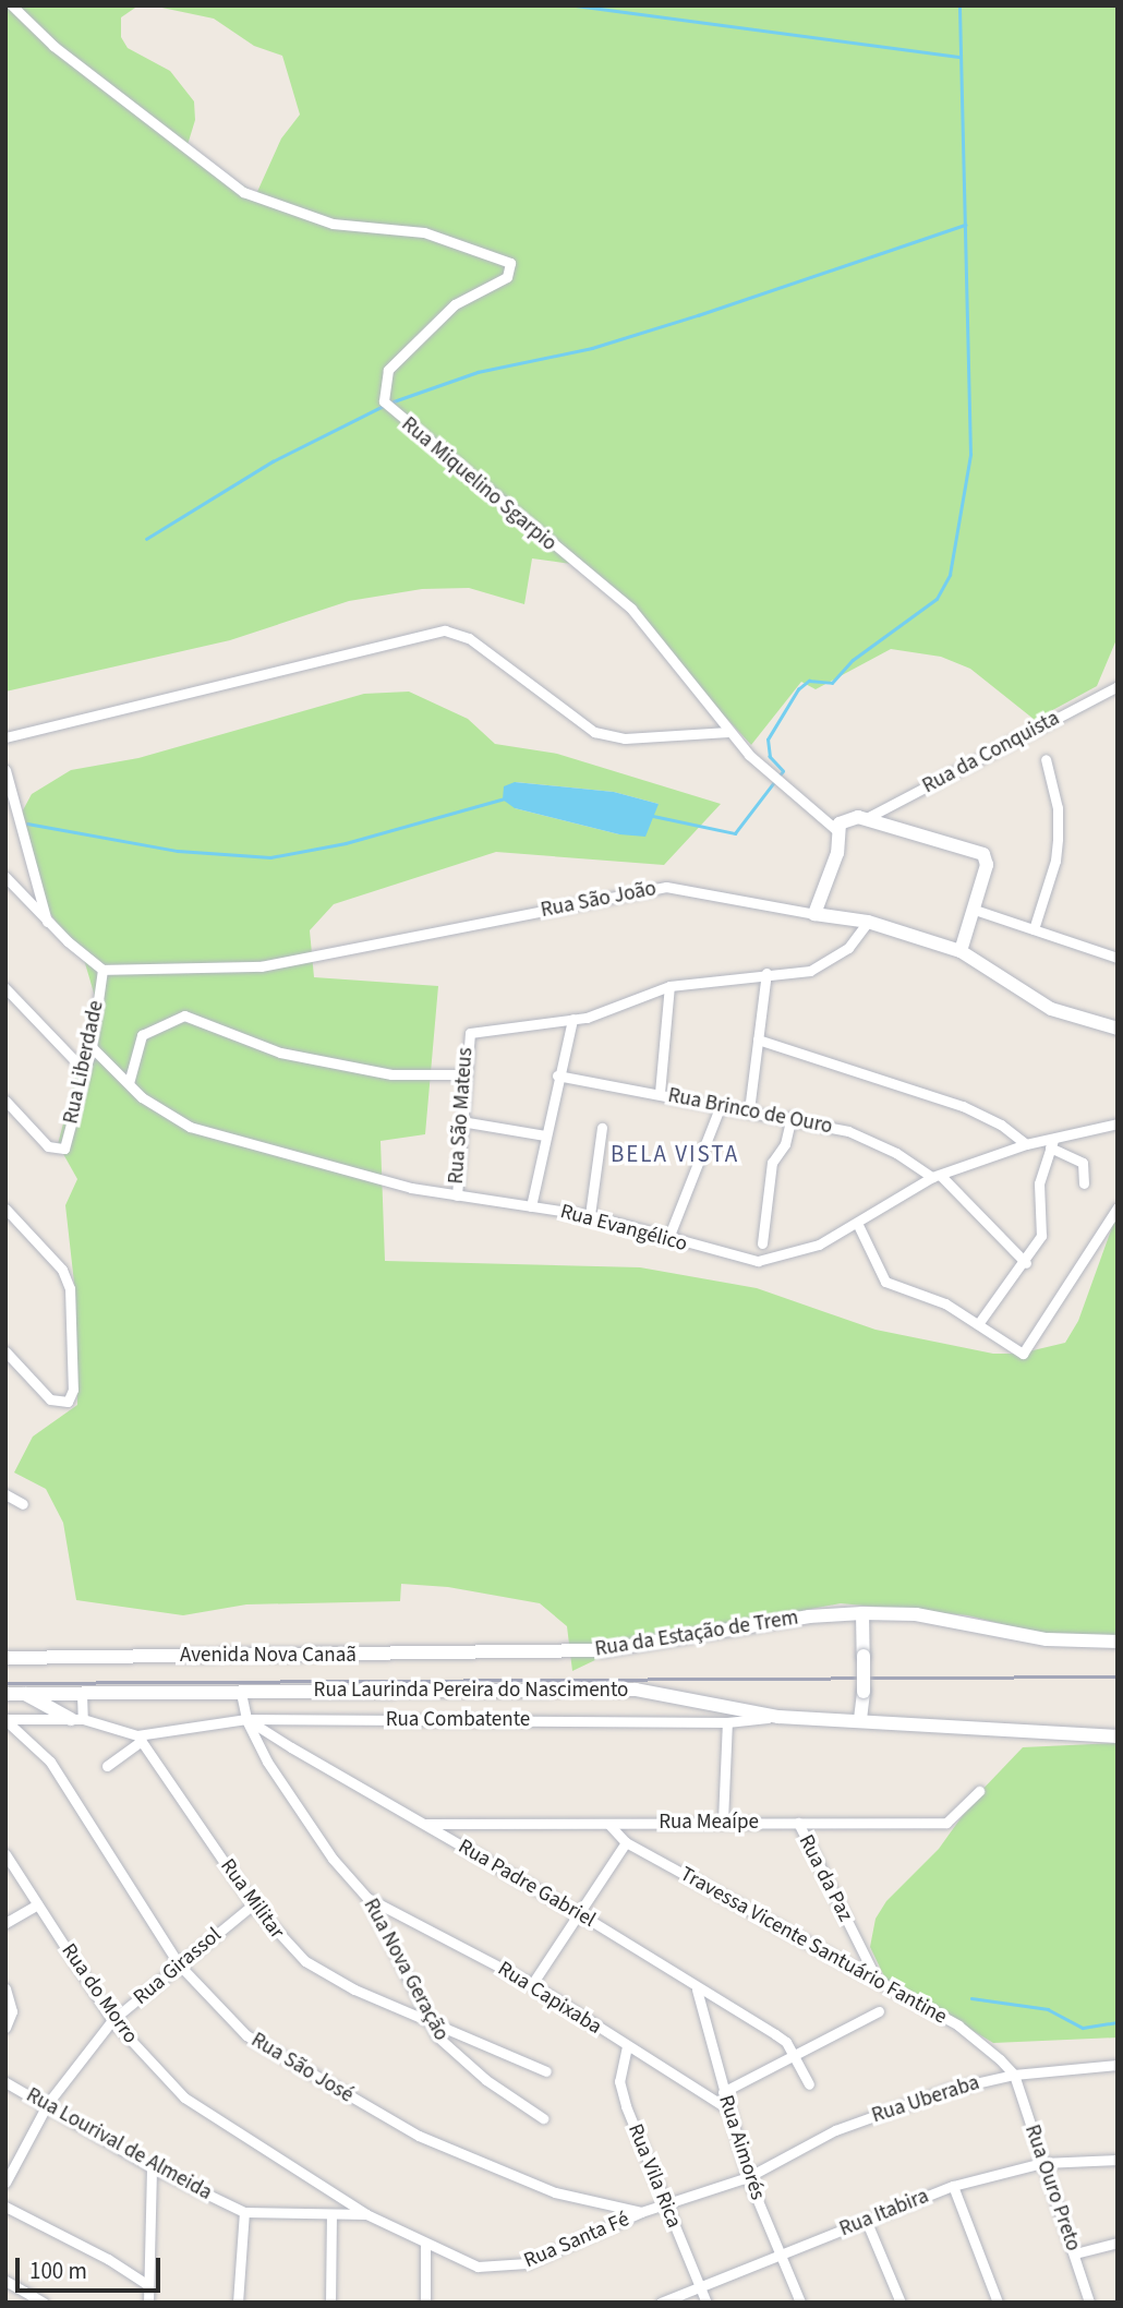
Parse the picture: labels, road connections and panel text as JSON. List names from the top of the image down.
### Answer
{
  "streets": {
    "street": [
      "Rua Miquelino Sgarpio",
      "Rua da Conquista",
      "Rua São João",
      "Rua Liberdade",
      "Rua Brinco de Ouro",
      "Rua São Mateus",
      "Rua Evangélico",
      "Rua da Estação de Trem",
      "Avenida Nova Canaã",
      "Rua Laurinda Pereira do Nascimento",
      "Rua Combatente",
      "Rua Meaípe",
      "Rua da Paz",
      "Rua Padre Gabriel",
      "Rua Militar",
      "Travessa Vicente Santuário Fantine",
      "Rua Girassol",
      "Rua Nova Geração",
      "Rua do Morro",
      "Rua Capixaba",
      "Rua São José",
      "Rua Uberaba",
      "Rua Lourival de Almeida",
      "Rua Aimorés",
      "Rua Vila Rica",
      "Rua Ouro Preto",
      "Rua Itabira",
      "Rua Santa Fé"
    ]
  },
  "crossings": [
    ["Rua São João", "Rua Liberdade"],
    ["Rua Liberdade", "Rua Evangélico"],
    ["Rua Brinco de Ouro", "Rua Evangélico"],
    ["Rua São Mateus", "Rua Evangélico"],
    ["Rua da Estação de Trem", "Avenida Nova Canaã"],
    ["Rua Laurinda Pereira do Nascimento", "Rua Combatente"],
    ["Rua Combatente", "Rua Padre Gabriel"],
    ["Rua Combatente", "Rua Militar"],
    ["Rua Combatente", "Rua Nova Geração"],
    ["Rua Meaípe", "Rua da Paz"],
    ["Rua Meaípe", "Rua Padre Gabriel"],
    ["Rua Meaípe", "Travessa Vicente Santuário Fantine"],
    ["Rua da Paz", "Travessa Vicente Santuário Fantine"],
    ["Rua Padre Gabriel", "Rua Nova Geração"],
    ["Rua Padre Gabriel", "Rua Aimorés"],
    ["Rua Militar", "Rua Girassol"],
    ["Rua Militar", "Rua Nova Geração"],
    ["Travessa Vicente Santuário Fantine", "Rua Uberaba"],
    ["Travessa Vicente Santuário Fantine", "Rua Ouro Preto"],
    ["Rua Girassol", "Rua do Morro"],
    ["Rua Girassol", "Rua São José"],
    ["Rua Girassol", "Rua Lourival de Almeida"],
    ["Rua Nova Geração", "Rua Capixaba"],
    ["Rua do Morro", "Rua Lourival de Almeida"],
    ["Rua do Morro", "Rua Santa Fé"],
    ["Rua Capixaba", "Rua Aimorés"],
    ["Rua Capixaba", "Rua Vila Rica"],
    ["Rua São José", "Rua Santa Fé"],
    ["Rua Uberaba", "Rua Aimorés"],
    ["Rua Uberaba", "Rua Ouro Preto"],
    ["Rua Uberaba", "Rua Santa Fé"],
    ["Rua Lourival de Almeida", "Rua Santa Fé"],
    ["Rua Aimorés", "Rua Itabira"],
    ["Rua Aimorés", "Rua Santa Fé"],
    ["Rua Vila Rica", "Rua Itabira"],
    ["Rua Vila Rica", "Rua Santa Fé"],
    ["Rua Ouro Preto", "Rua Itabira"]
  ],
  "districts": ["BELA VISTA"],
  "scale_bar": "100 m"
}
